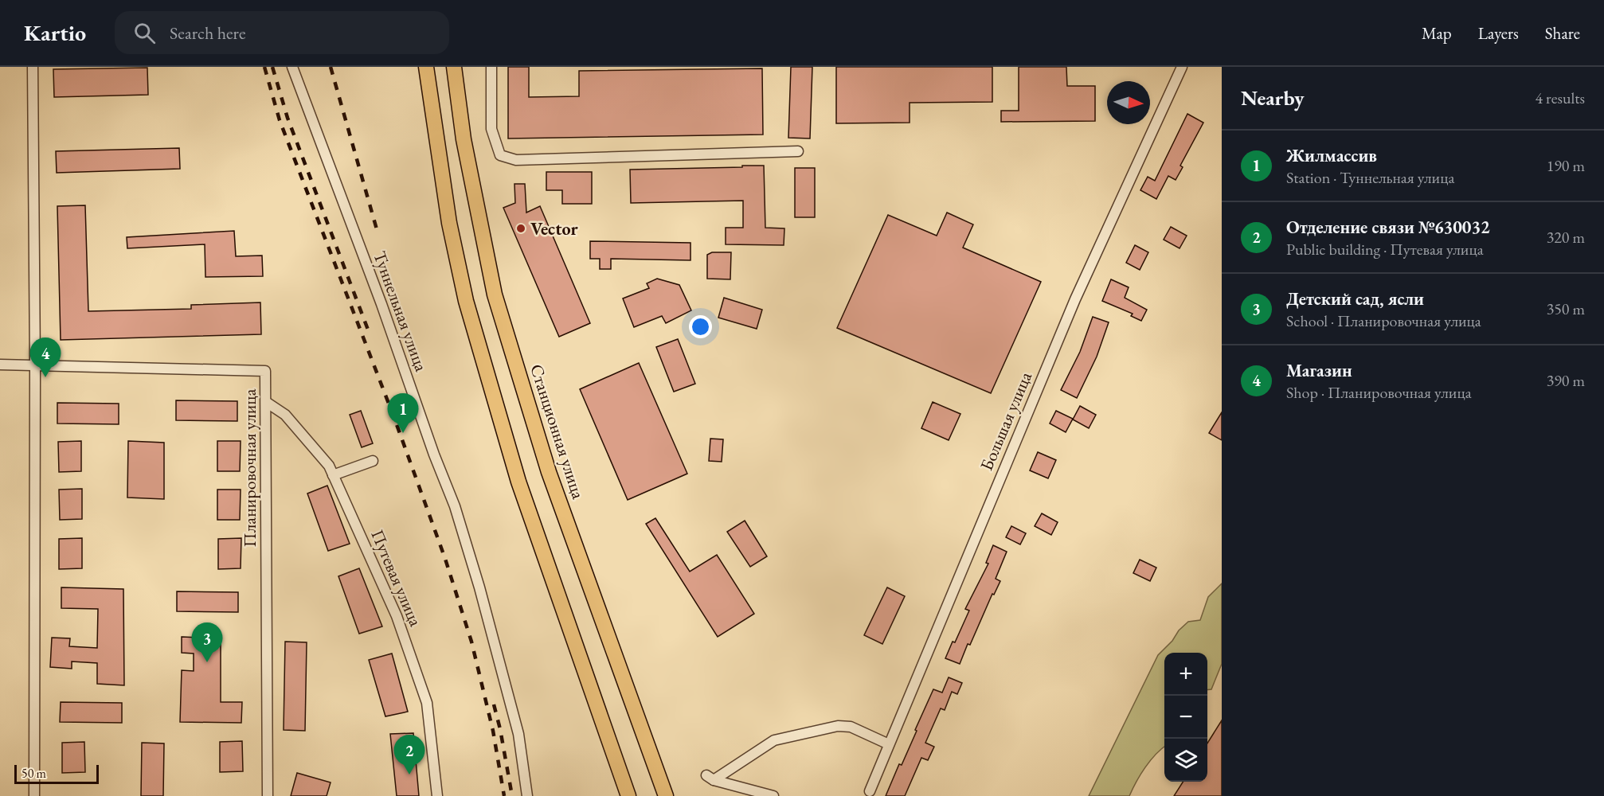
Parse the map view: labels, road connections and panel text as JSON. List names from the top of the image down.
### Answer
{
  "streets": {
    "main road": ["Станционная улица"],
    "street": [
      "Туннельная улица",
      "Большая улица",
      "Планировочная улица",
      "Путевая улица"
    ]
  },
  "crossings": [
    ["Планировочная улица", "Путевая улица"]
  ],
  "places": ["Vector"],
  "scale_bar": "50 m",
  "north": "right",
  "page": {
    "header": "Kartio",
    "search": "Search here",
    "nav": ["Map", "Layers", "Share"],
    "heading": ["Nearby", "4 results"],
    "list": [
      {
        "mark": "1",
        "name": "Жилмассив",
        "note": "Station · Туннельная улица",
        "value": "190 m"
      },
      {
        "mark": "2",
        "name": "Отделение связи №630032",
        "note": "Public building · Путевая улица",
        "value": "320 m"
      },
      {
        "mark": "3",
        "name": "Детский сад, ясли",
        "note": "School · Планировочная улица",
        "value": "350 m"
      },
      {
        "mark": "4",
        "name": "Магазин",
        "note": "Shop · Планировочная улица",
        "value": "390 m"
      }
    ],
    "pins": [
      "4",
      "1",
      "3",
      "2"
    ],
    "map_buttons": ["+", "−"],
    "scale": "50 m"
  }
}
